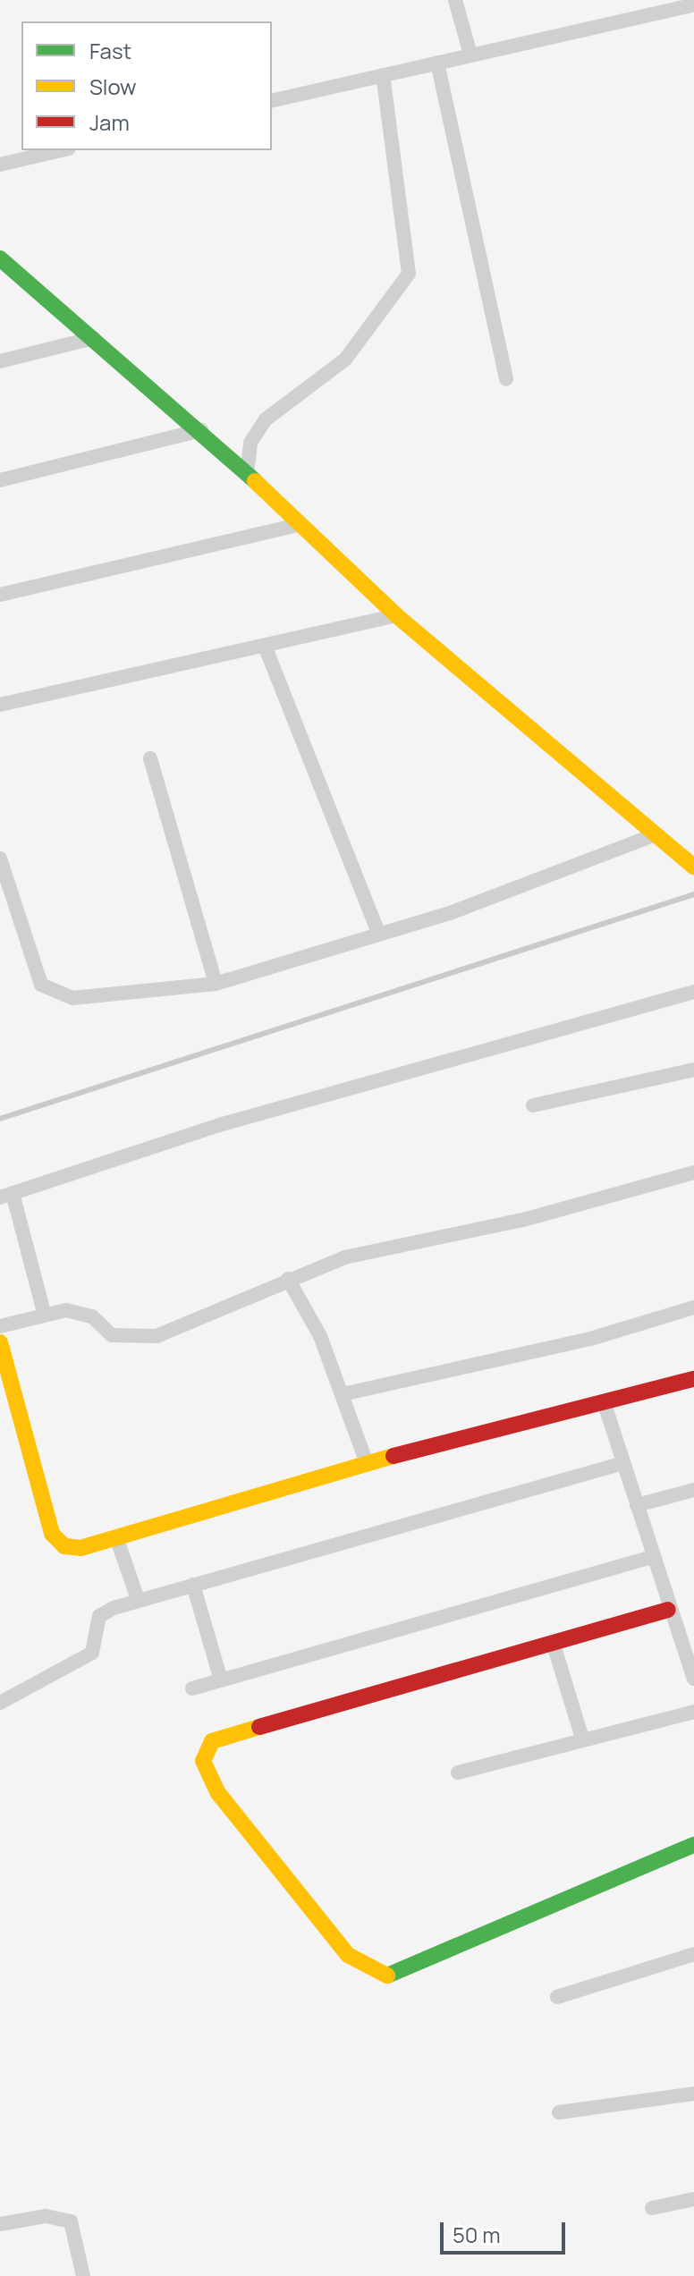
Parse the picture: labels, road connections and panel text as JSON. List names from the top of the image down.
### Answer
{
  "legend": ["Fast", "Slow", "Jam"],
  "scale_bar": "50 m"
}
